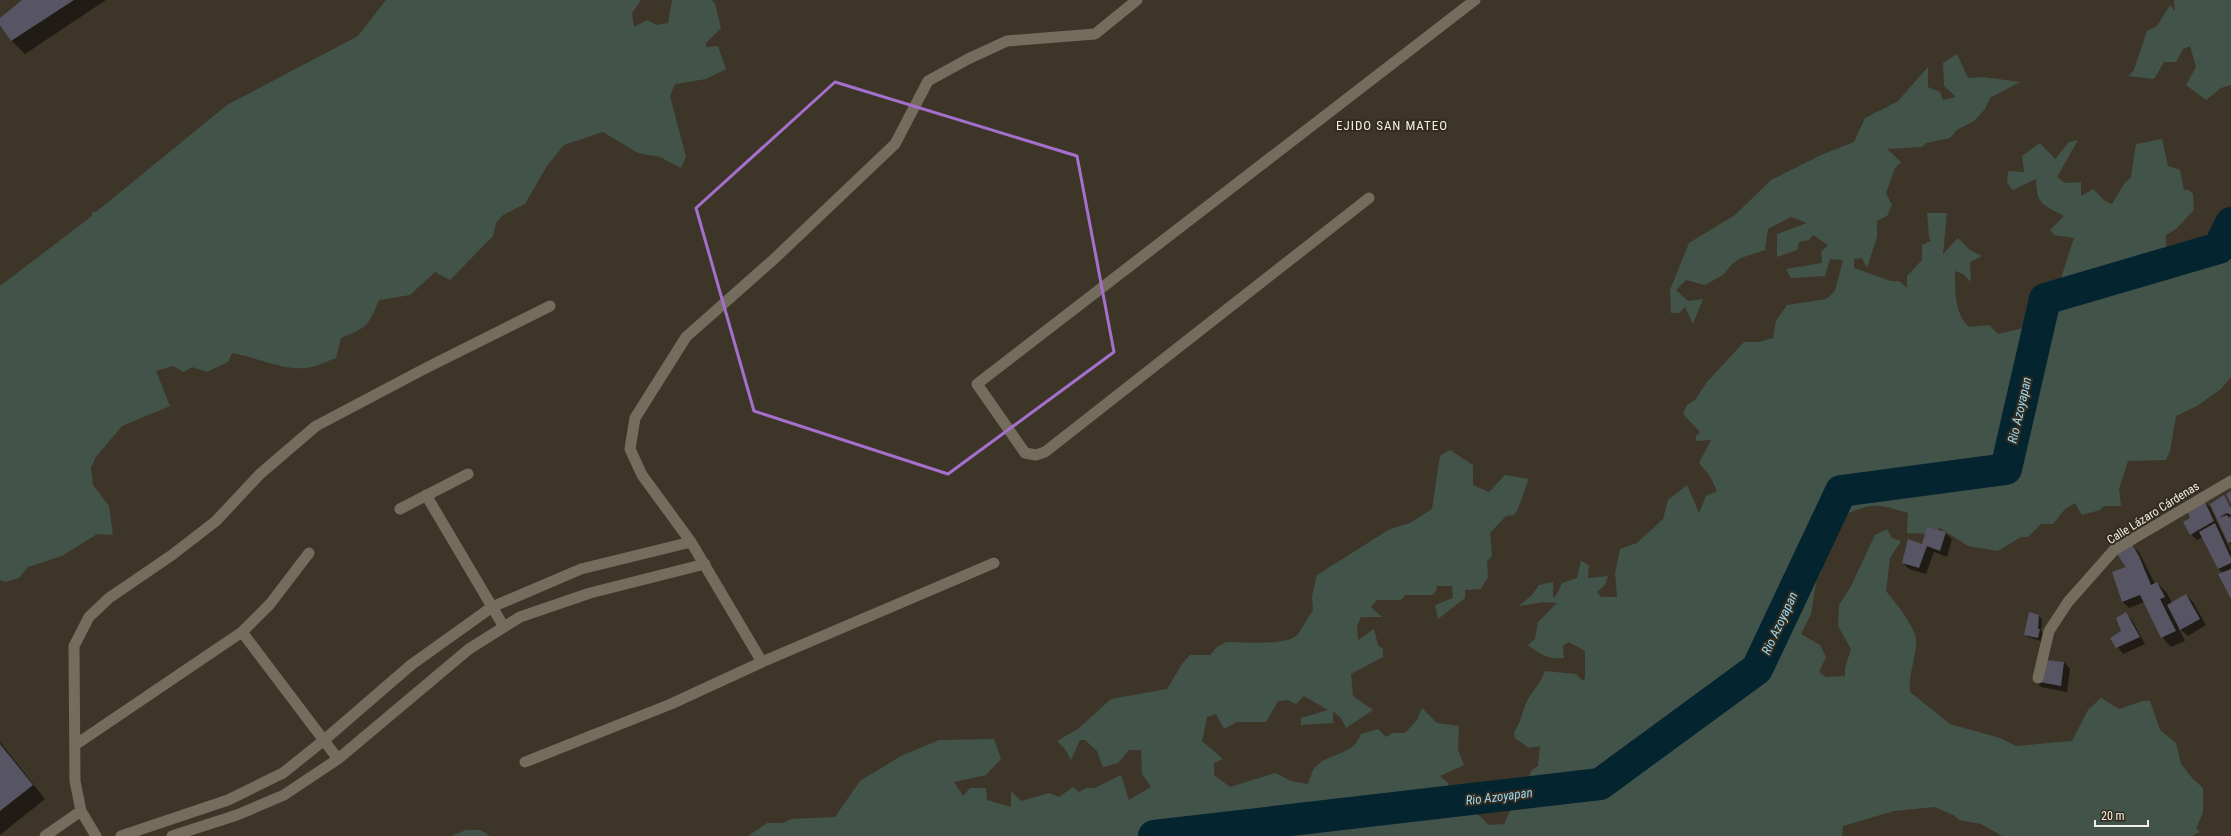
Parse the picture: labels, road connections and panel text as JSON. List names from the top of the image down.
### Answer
{
  "streets": {
    "street": ["Calle Lázaro Cárdenas"]
  },
  "districts": ["EJIDO SAN MATEO"],
  "water": ["Rio Azoyapan"],
  "scale_bar": "20 m"
}
